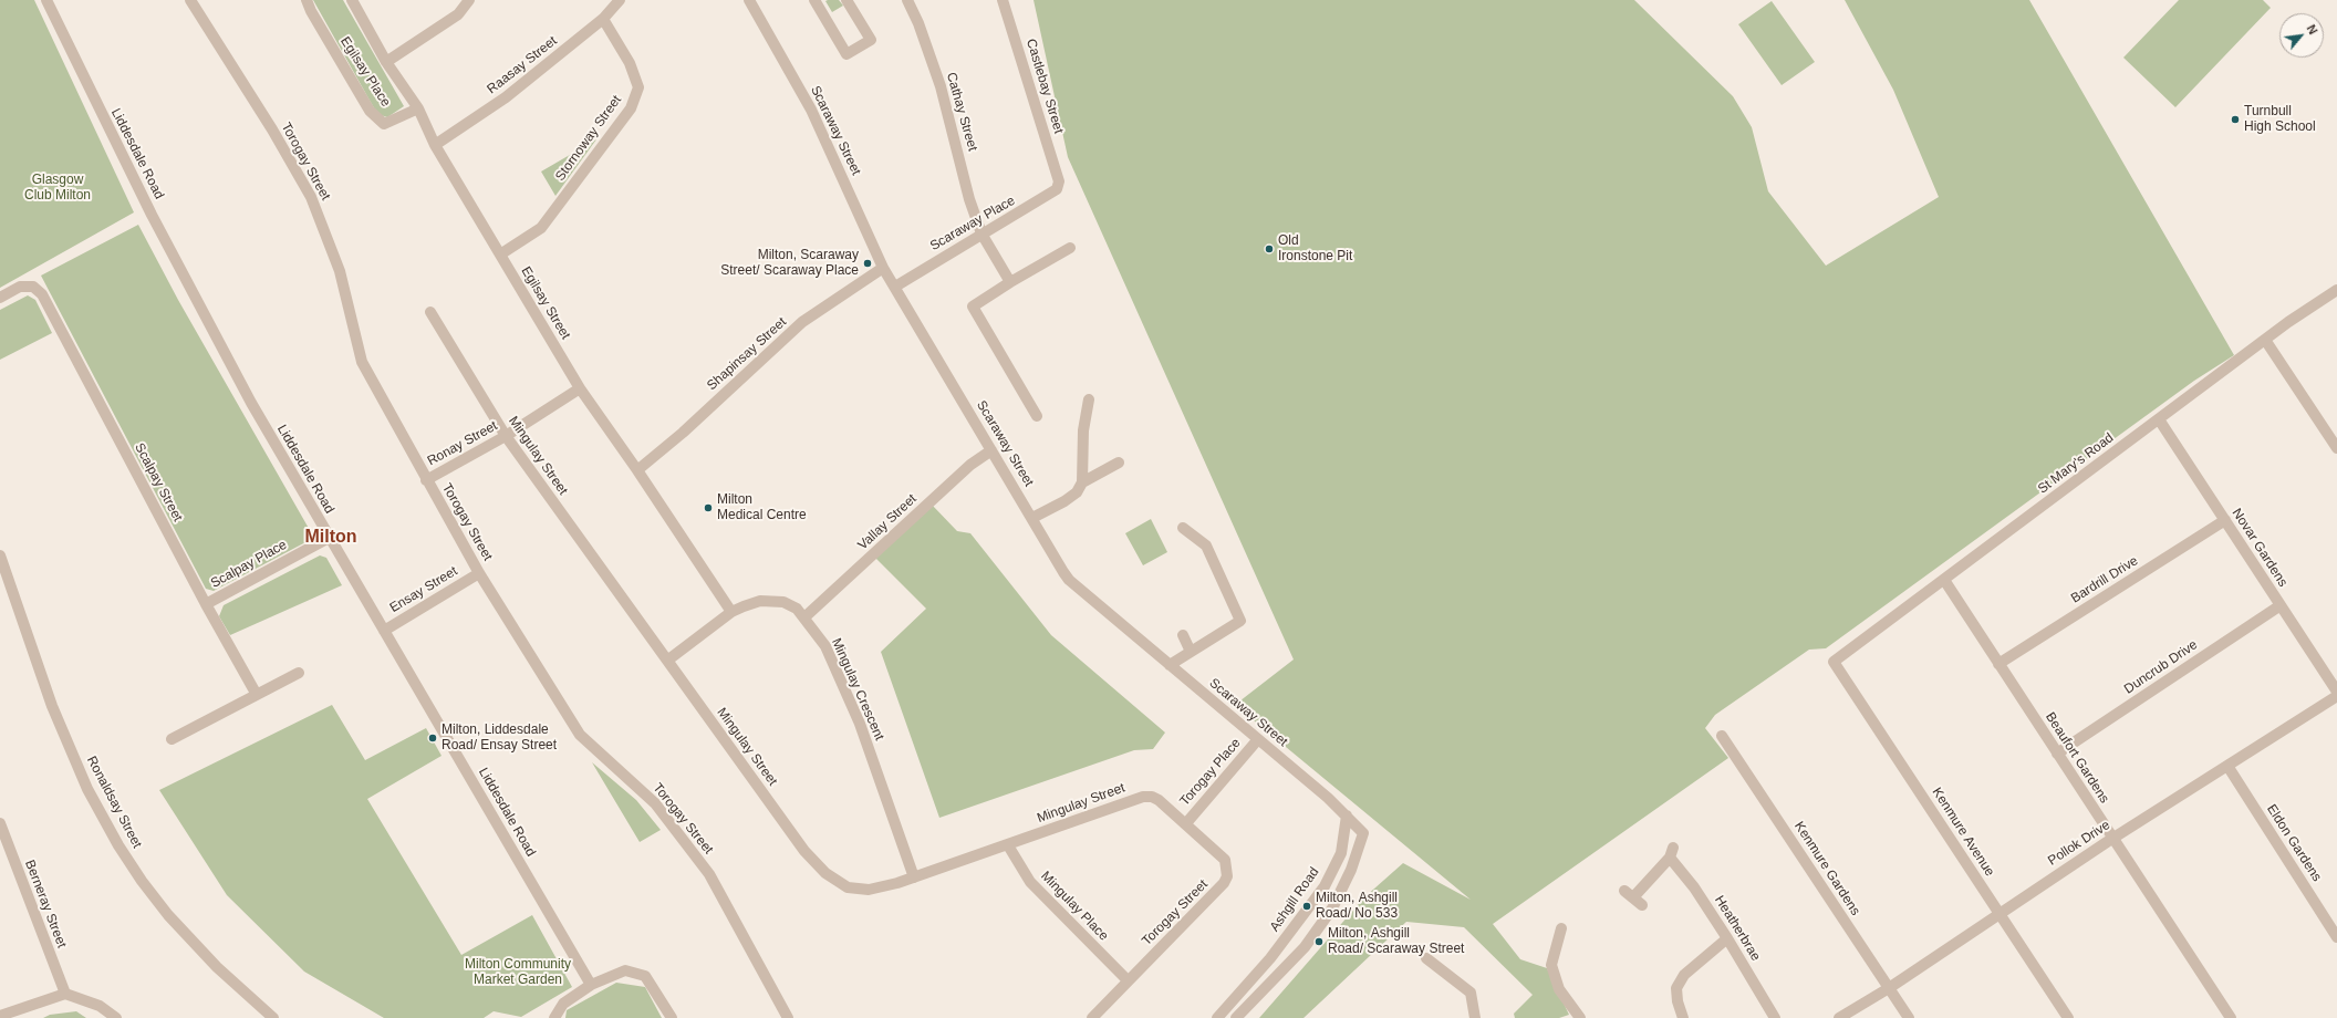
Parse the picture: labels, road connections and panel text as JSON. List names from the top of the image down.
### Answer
{
  "streets": {
    "street": [
      "Raasay Street",
      "Egilsay Place",
      "Castlebay Street",
      "Cathay Street",
      "Scaraway Street",
      "Stornoway Street",
      "Liddesdale Road",
      "Torogay Street",
      "Scaraway Place",
      "Egilsay Street",
      "Shapinsay Street",
      "Ronay Street",
      "Mingulay Street",
      "St Mary's Road",
      "Scalpay Street",
      "Vallay Street",
      "Novar Gardens",
      "Scalpay Place",
      "Bardrill Drive",
      "Ensay Street",
      "Duncrub Drive",
      "Mingulay Crescent",
      "Beaufort Gardens",
      "Torogay Place",
      "Ronaldsay Street",
      "Kenmure Avenue",
      "Pollok Drive",
      "Eldon Gardens",
      "Kenmure Gardens",
      "Ashgill Road",
      "Berneray Street",
      "Mingulay Place",
      "Heatherbrae"
    ]
  },
  "crossings": [
    ["Raasay Street", "Stornoway Street"],
    ["Raasay Street", "Egilsay Street"],
    ["Egilsay Place", "Egilsay Street"],
    ["Castlebay Street", "Scaraway Place"],
    ["Cathay Street", "Scaraway Place"],
    ["Scaraway Street", "Scaraway Place"],
    ["Scaraway Street", "Shapinsay Street"],
    ["Scaraway Street", "Vallay Street"],
    ["Scaraway Street", "Torogay Place"],
    ["Scaraway Street", "Ashgill Road"],
    ["Stornoway Street", "Egilsay Street"],
    ["Liddesdale Road", "Scalpay Place"],
    ["Liddesdale Road", "Ensay Street"],
    ["Torogay Street", "Ronay Street"],
    ["Torogay Street", "Mingulay Street"],
    ["Torogay Street", "Ensay Street"],
    ["Torogay Street", "Torogay Place"],
    ["Torogay Street", "Mingulay Place"],
    ["Egilsay Street", "Shapinsay Street"],
    ["Egilsay Street", "Ronay Street"],
    ["Egilsay Street", "Mingulay Crescent"],
    ["Ronay Street", "Mingulay Street"],
    ["Mingulay Street", "Mingulay Crescent"],
    ["Mingulay Street", "Torogay Place"],
    ["Mingulay Street", "Mingulay Place"],
    ["St Mary's Road", "Novar Gardens"],
    ["St Mary's Road", "Beaufort Gardens"],
    ["St Mary's Road", "Kenmure Avenue"],
    ["Scalpay Street", "Scalpay Place"],
    ["Vallay Street", "Mingulay Crescent"],
    ["Novar Gardens", "Bardrill Drive"],
    ["Novar Gardens", "Duncrub Drive"],
    ["Bardrill Drive", "Beaufort Gardens"],
    ["Duncrub Drive", "Beaufort Gardens"],
    ["Beaufort Gardens", "Pollok Drive"],
    ["Kenmure Avenue", "Pollok Drive"],
    ["Pollok Drive", "Eldon Gardens"],
    ["Pollok Drive", "Kenmure Gardens"]
  ],
  "districts": ["Milton"],
  "parks": ["Glasgow Club Milton", "Milton Community Market Garden"],
  "places": [
    "Turnbull High School",
    "Old Ironstone Pit",
    "Milton, Scaraway Street/ Scaraway Place",
    "Milton Medical Centre",
    "Milton, Liddesdale Road/ Ensay Street",
    "Milton, Ashgill Road/ No 533",
    "Milton, Ashgill Road/ Scaraway Street"
  ],
  "north": "top right"
}
